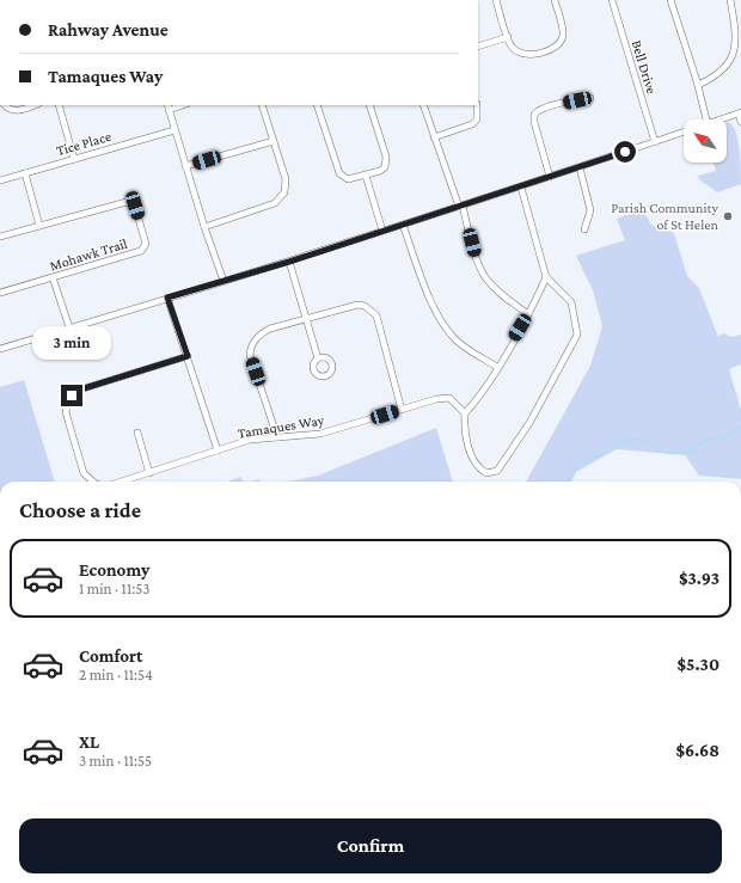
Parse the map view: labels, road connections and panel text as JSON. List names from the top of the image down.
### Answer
{
  "streets": {
    "street": [
      "Bell Drive",
      "Tice Place",
      "Mohawk Trail",
      "Tamaques Way"
    ]
  },
  "places": ["Parish Community of St Helen"],
  "north": "top left",
  "page": {
    "banner": ["Rahway Avenue", "Tamaques Way"],
    "bubble": "3 min",
    "heading": "Choose a ride",
    "list": [
      {
        "name": "Economy",
        "note": "1 min · 11:53",
        "value": "$3.93"
      },
      {
        "name": "Comfort",
        "note": "2 min · 11:54",
        "value": "$5.30"
      },
      {
        "name": "XL",
        "note": "3 min · 11:55",
        "value": "$6.68"
      }
    ],
    "buttons": "Confirm"
  }
}
